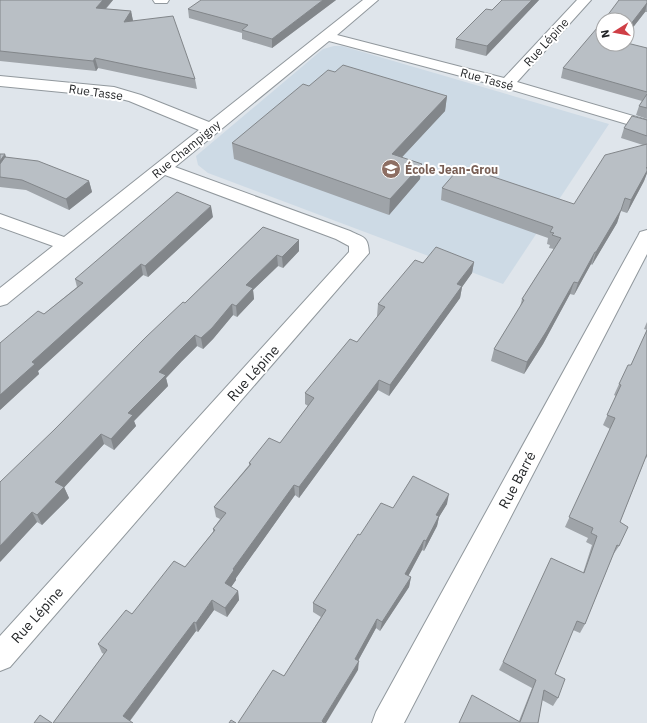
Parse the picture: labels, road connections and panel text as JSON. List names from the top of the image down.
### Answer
{
  "streets": {
    "street": [
      "Rue Lépine",
      "Rue Tassé",
      "Rue Tasse",
      "Rue Champigny",
      "Rue Barré"
    ]
  },
  "crossings": [
    ["Rue Lépine", "Rue Tassé"],
    ["Rue Lépine", "Rue Champigny"],
    ["Rue Tassé", "Rue Champigny"],
    ["Rue Tasse", "Rue Champigny"]
  ],
  "places": {
    "school or university": ["École Jean-Grou"]
  },
  "north": "left"
}
